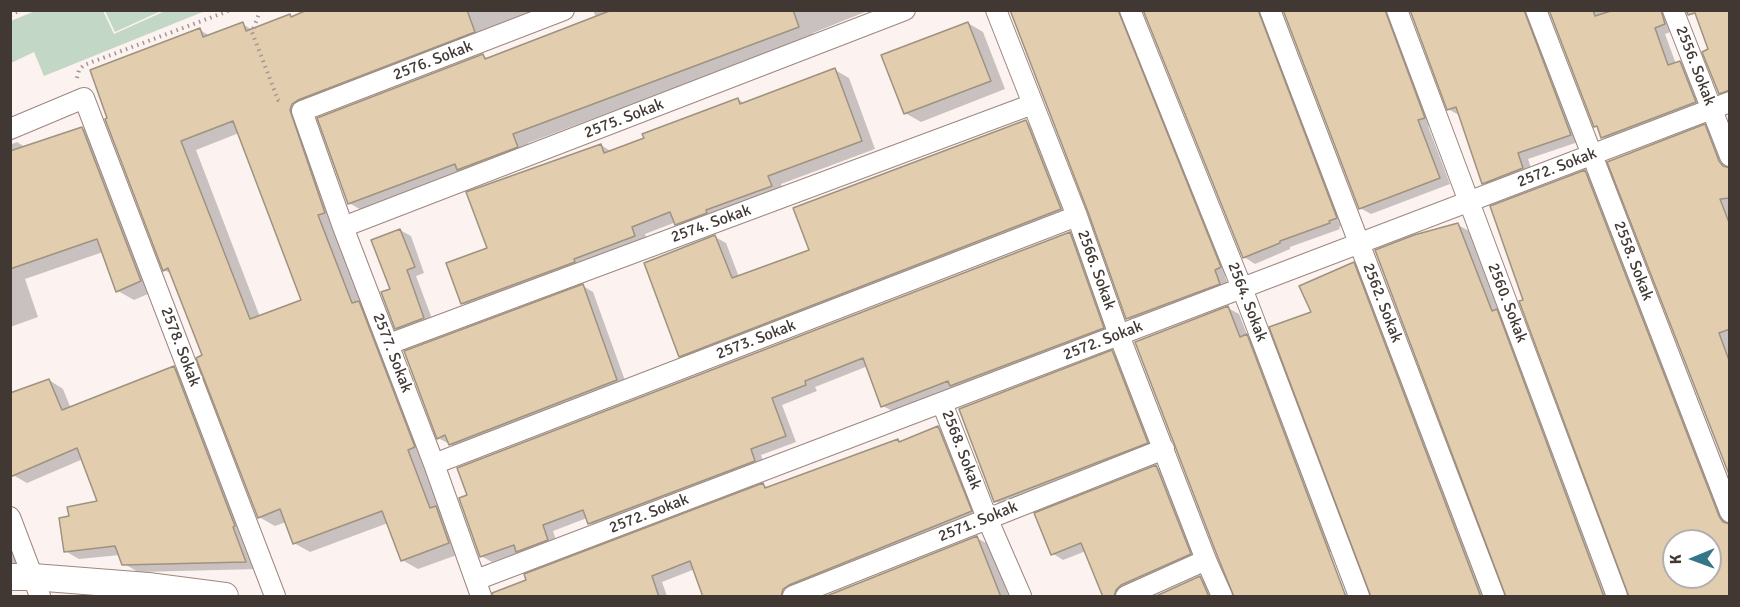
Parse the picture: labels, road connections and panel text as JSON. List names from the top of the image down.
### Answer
{
  "streets": {
    "street": [
      "2576. Sokak",
      "2556. Sokak",
      "2575. Sokak",
      "2572. Sokak",
      "2574. Sokak",
      "2558. Sokak",
      "2566. Sokak",
      "2564. Sokak",
      "2562. Sokak",
      "2560. Sokak",
      "2573. Sokak",
      "2578. Sokak",
      "2577. Sokak",
      "2568. Sokak",
      "2571. Sokak"
    ]
  },
  "crossings": [
    ["2576. Sokak", "2577. Sokak"],
    ["2556. Sokak", "2572. Sokak"],
    ["2575. Sokak", "2577. Sokak"],
    ["2572. Sokak", "2558. Sokak"],
    ["2572. Sokak", "2566. Sokak"],
    ["2572. Sokak", "2564. Sokak"],
    ["2572. Sokak", "2562. Sokak"],
    ["2572. Sokak", "2560. Sokak"],
    ["2572. Sokak", "2577. Sokak"],
    ["2572. Sokak", "2568. Sokak"],
    ["2574. Sokak", "2566. Sokak"],
    ["2574. Sokak", "2577. Sokak"],
    ["2566. Sokak", "2573. Sokak"],
    ["2566. Sokak", "2571. Sokak"],
    ["2573. Sokak", "2577. Sokak"],
    ["2568. Sokak", "2571. Sokak"]
  ],
  "north": "left"
}
